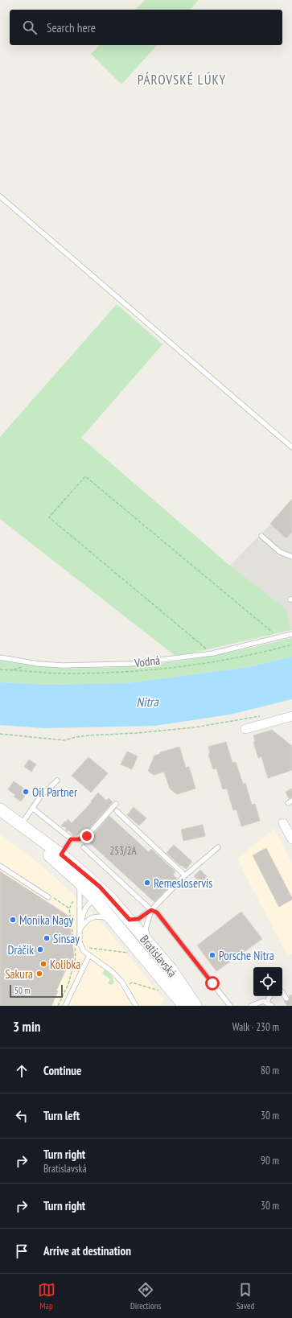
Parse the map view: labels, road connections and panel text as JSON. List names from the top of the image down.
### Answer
{
  "streets": {
    "main road": ["Bratislavská"],
    "lane": ["Vodná"]
  },
  "districts": ["PÁROVSKÉ LÚKY"],
  "water": ["Nitra"],
  "places": [
    "Oil Partner",
    "Remesloservis",
    "Monika Nagy",
    "Sinsay",
    "Dráčik",
    "Porsche Nitra",
    "Kolibka",
    "Sakura"
  ],
  "house_numbers": ["253/2A"],
  "scale_bar": "50 m",
  "page": {
    "search": "Search here",
    "scale": "50 m",
    "heading": ["3 min", "Walk · 230 m"],
    "list": [
      ["Continue", "80 m"],
      ["Turn left", "30 m"],
      ["Turn right", "Bratislavská", "90 m"],
      ["Turn right", "30 m"],
      "Arrive at destination"
    ],
    "nav": ["Map", "Directions", "Saved"]
  }
}
